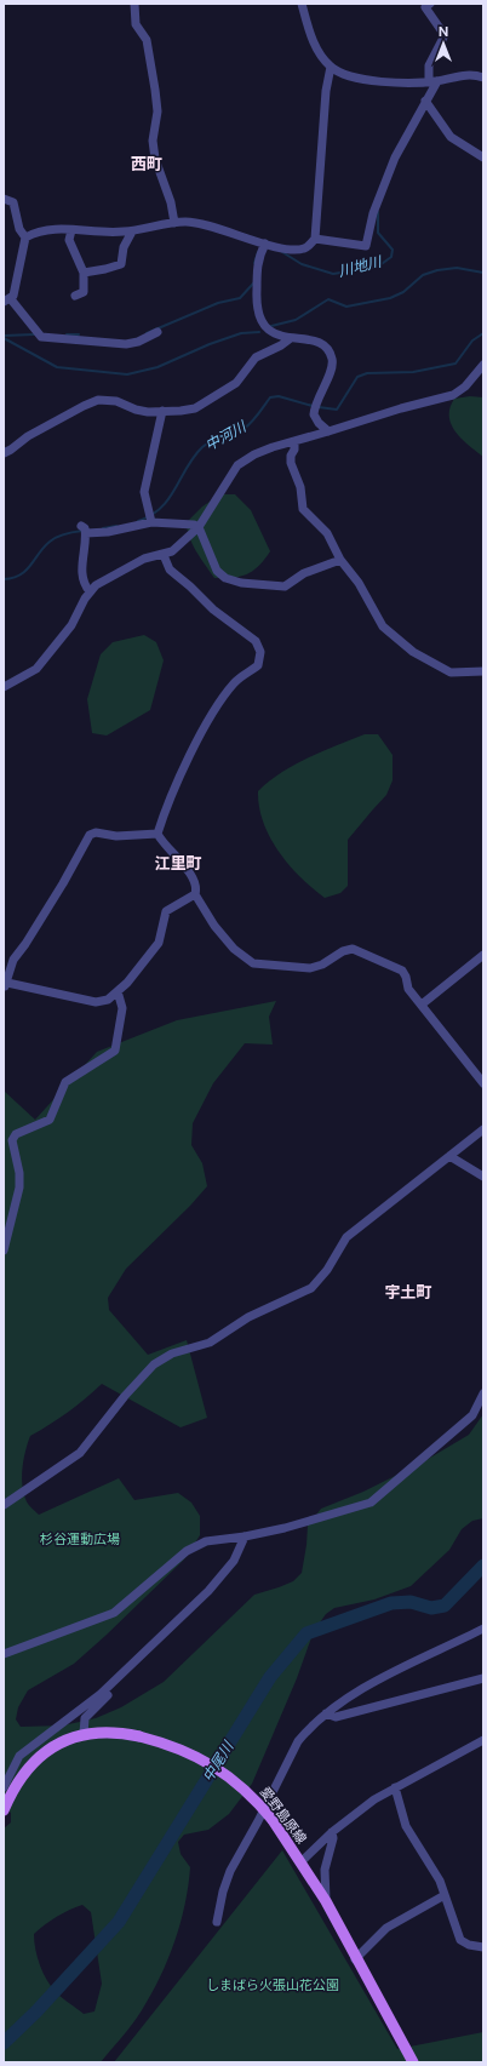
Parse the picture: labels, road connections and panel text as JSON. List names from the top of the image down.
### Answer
{
  "streets": {
    "main road": ["愛野島原線"]
  },
  "districts": ["西町", "江里町", "宇土町"],
  "water": ["川地川", "中河川", "中尾川"],
  "parks": ["杉谷運動広場", "しまばら火張山花公園"],
  "north": "top"
}
